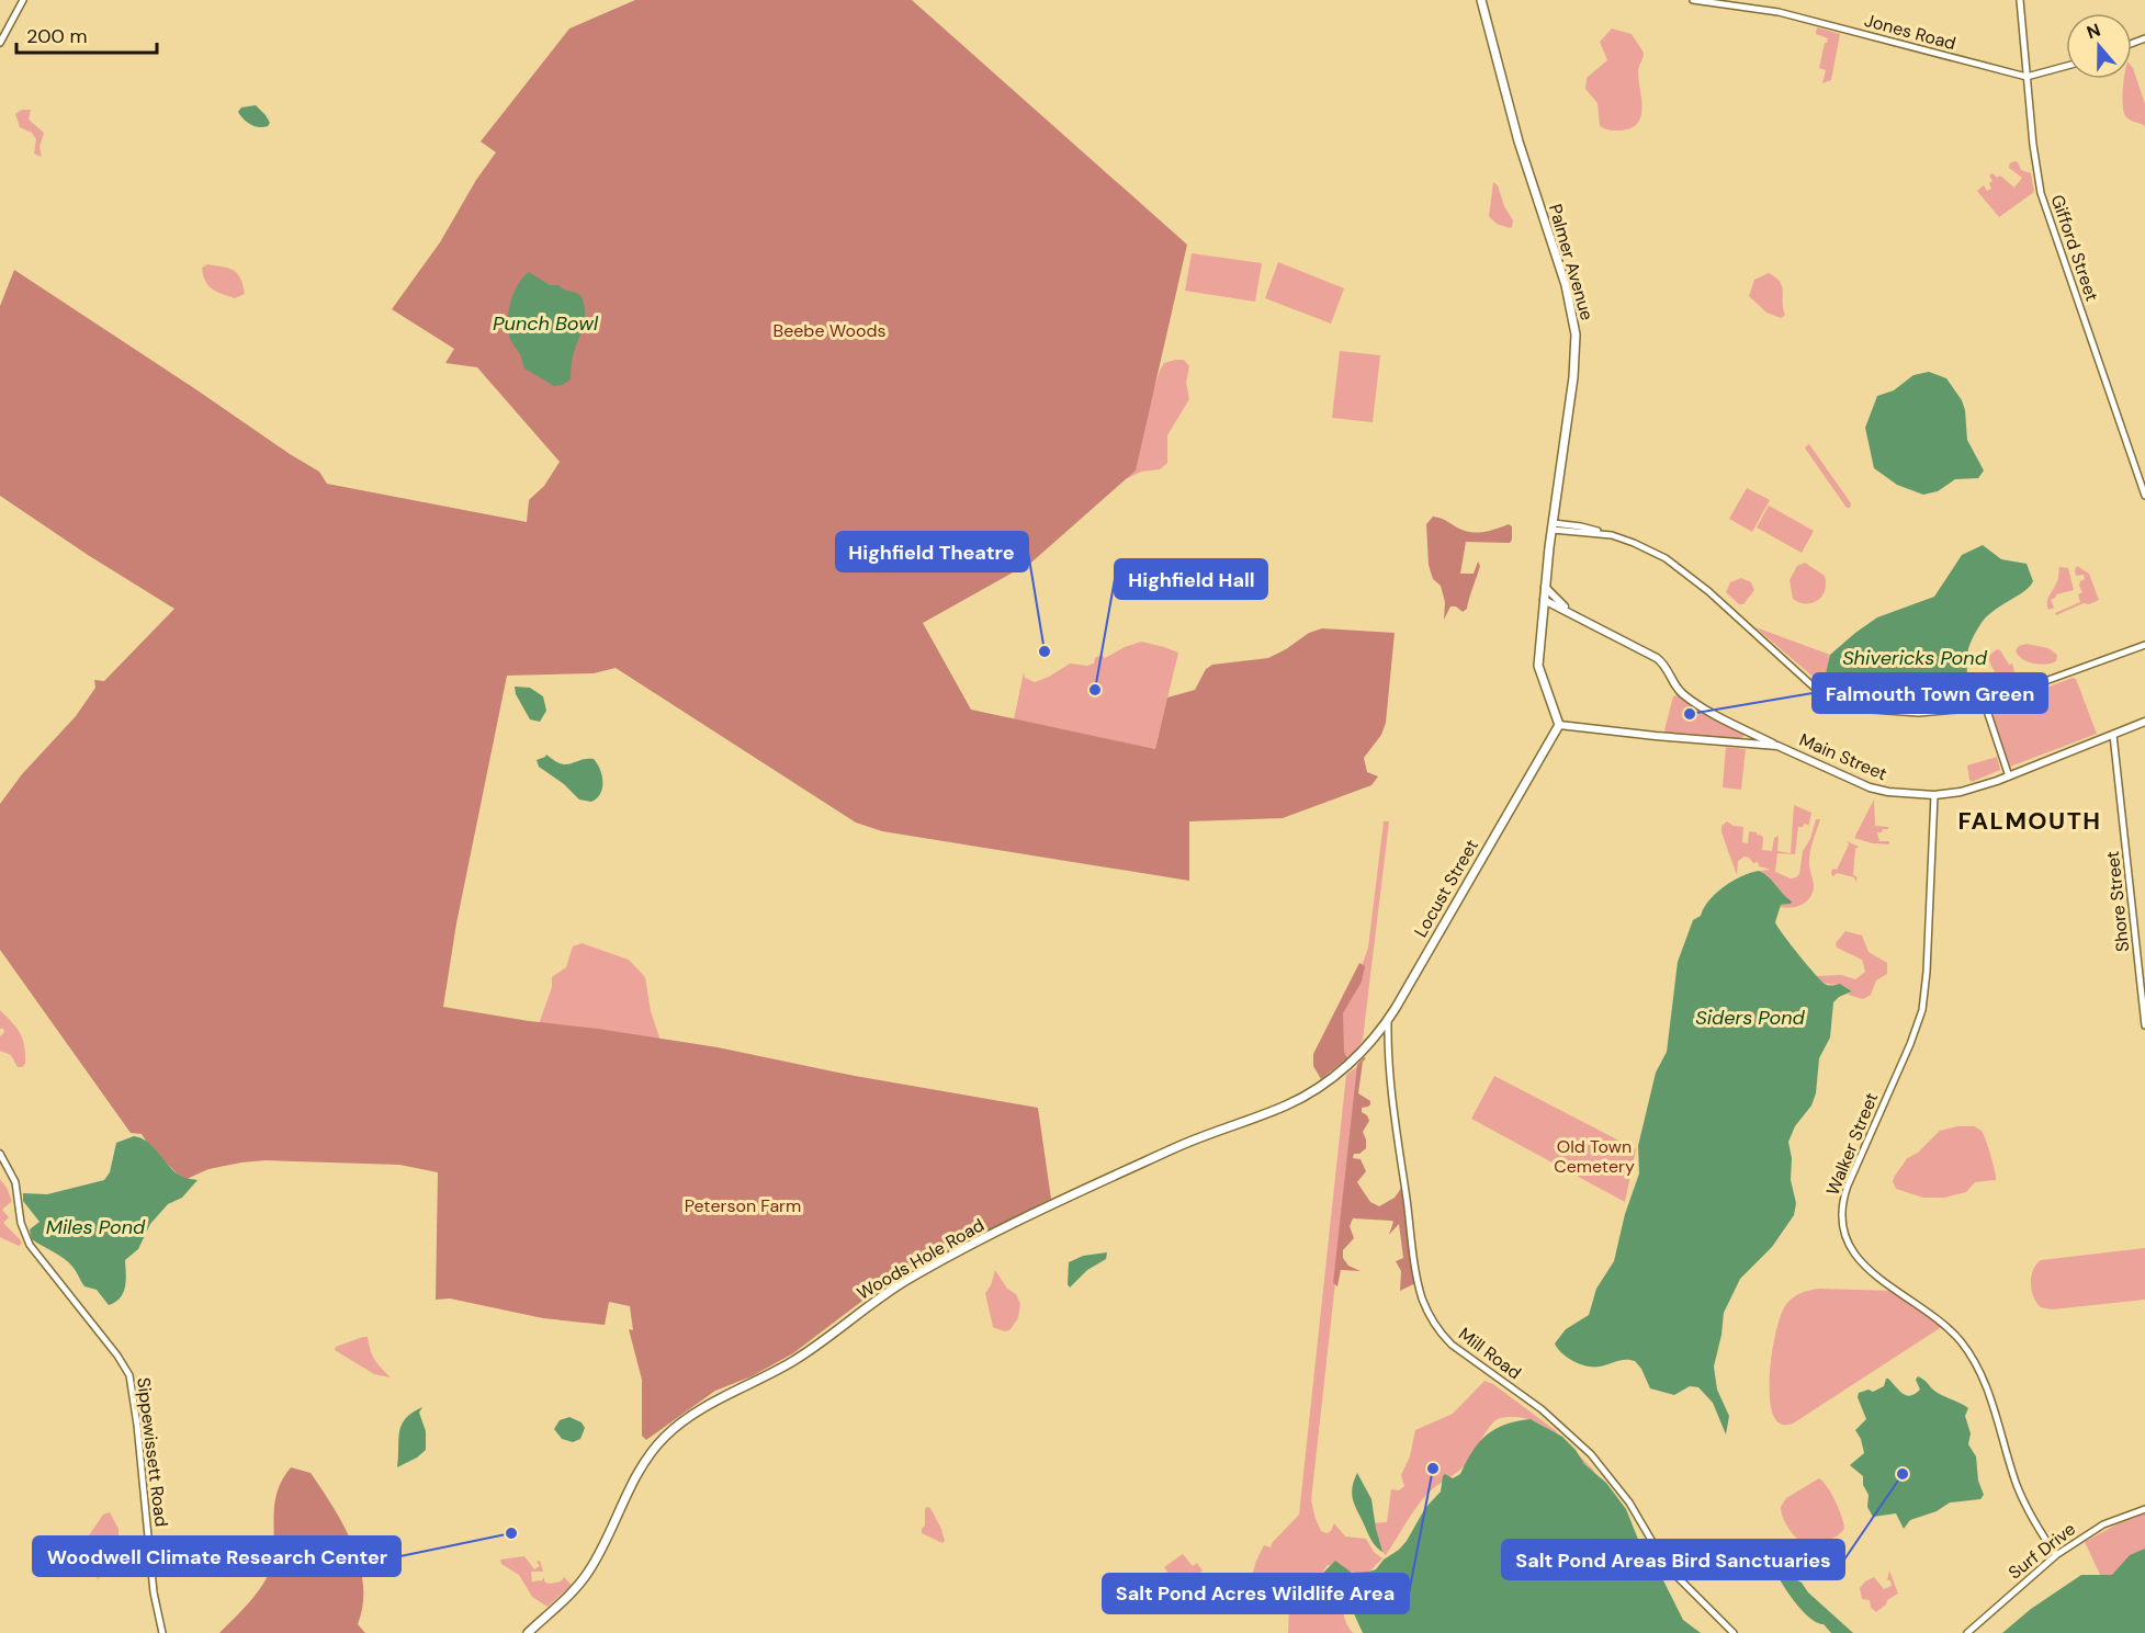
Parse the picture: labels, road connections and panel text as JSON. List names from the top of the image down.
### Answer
{
  "streets": {
    "highway": ["Palmer Avenue", "Locust Street", "Woods Hole Road"],
    "main road": ["Main Street"],
    "street": [
      "Jones Road",
      "Gifford Street",
      "Shore Street",
      "Walker Street",
      "Mill Road",
      "Sippewissett Road",
      "Surf Drive"
    ]
  },
  "crossings": [
    ["Jones Road", "Gifford Street"],
    ["Palmer Avenue", "Main Street"],
    ["Palmer Avenue", "Locust Street"],
    ["Main Street", "Locust Street"],
    ["Main Street", "Shore Street"],
    ["Main Street", "Walker Street"],
    ["Locust Street", "Woods Hole Road"],
    ["Locust Street", "Mill Road"],
    ["Walker Street", "Surf Drive"]
  ],
  "districts": ["FALMOUTH"],
  "water": [
    "Punch Bowl",
    "Shivericks Pond",
    "Siders Pond",
    "Miles Pond"
  ],
  "parks": ["Beebe Woods", "Old Town Cemetery", "Peterson Farm"],
  "places": [
    "Highfield Theatre",
    "Highfield Hall",
    "Falmouth Town Green",
    "Salt Pond Acres Wildlife Area",
    "Salt Pond Areas Bird Sanctuaries",
    "Woodwell Climate Research Center"
  ],
  "scale_bar": "200 m",
  "north": "top"
}
